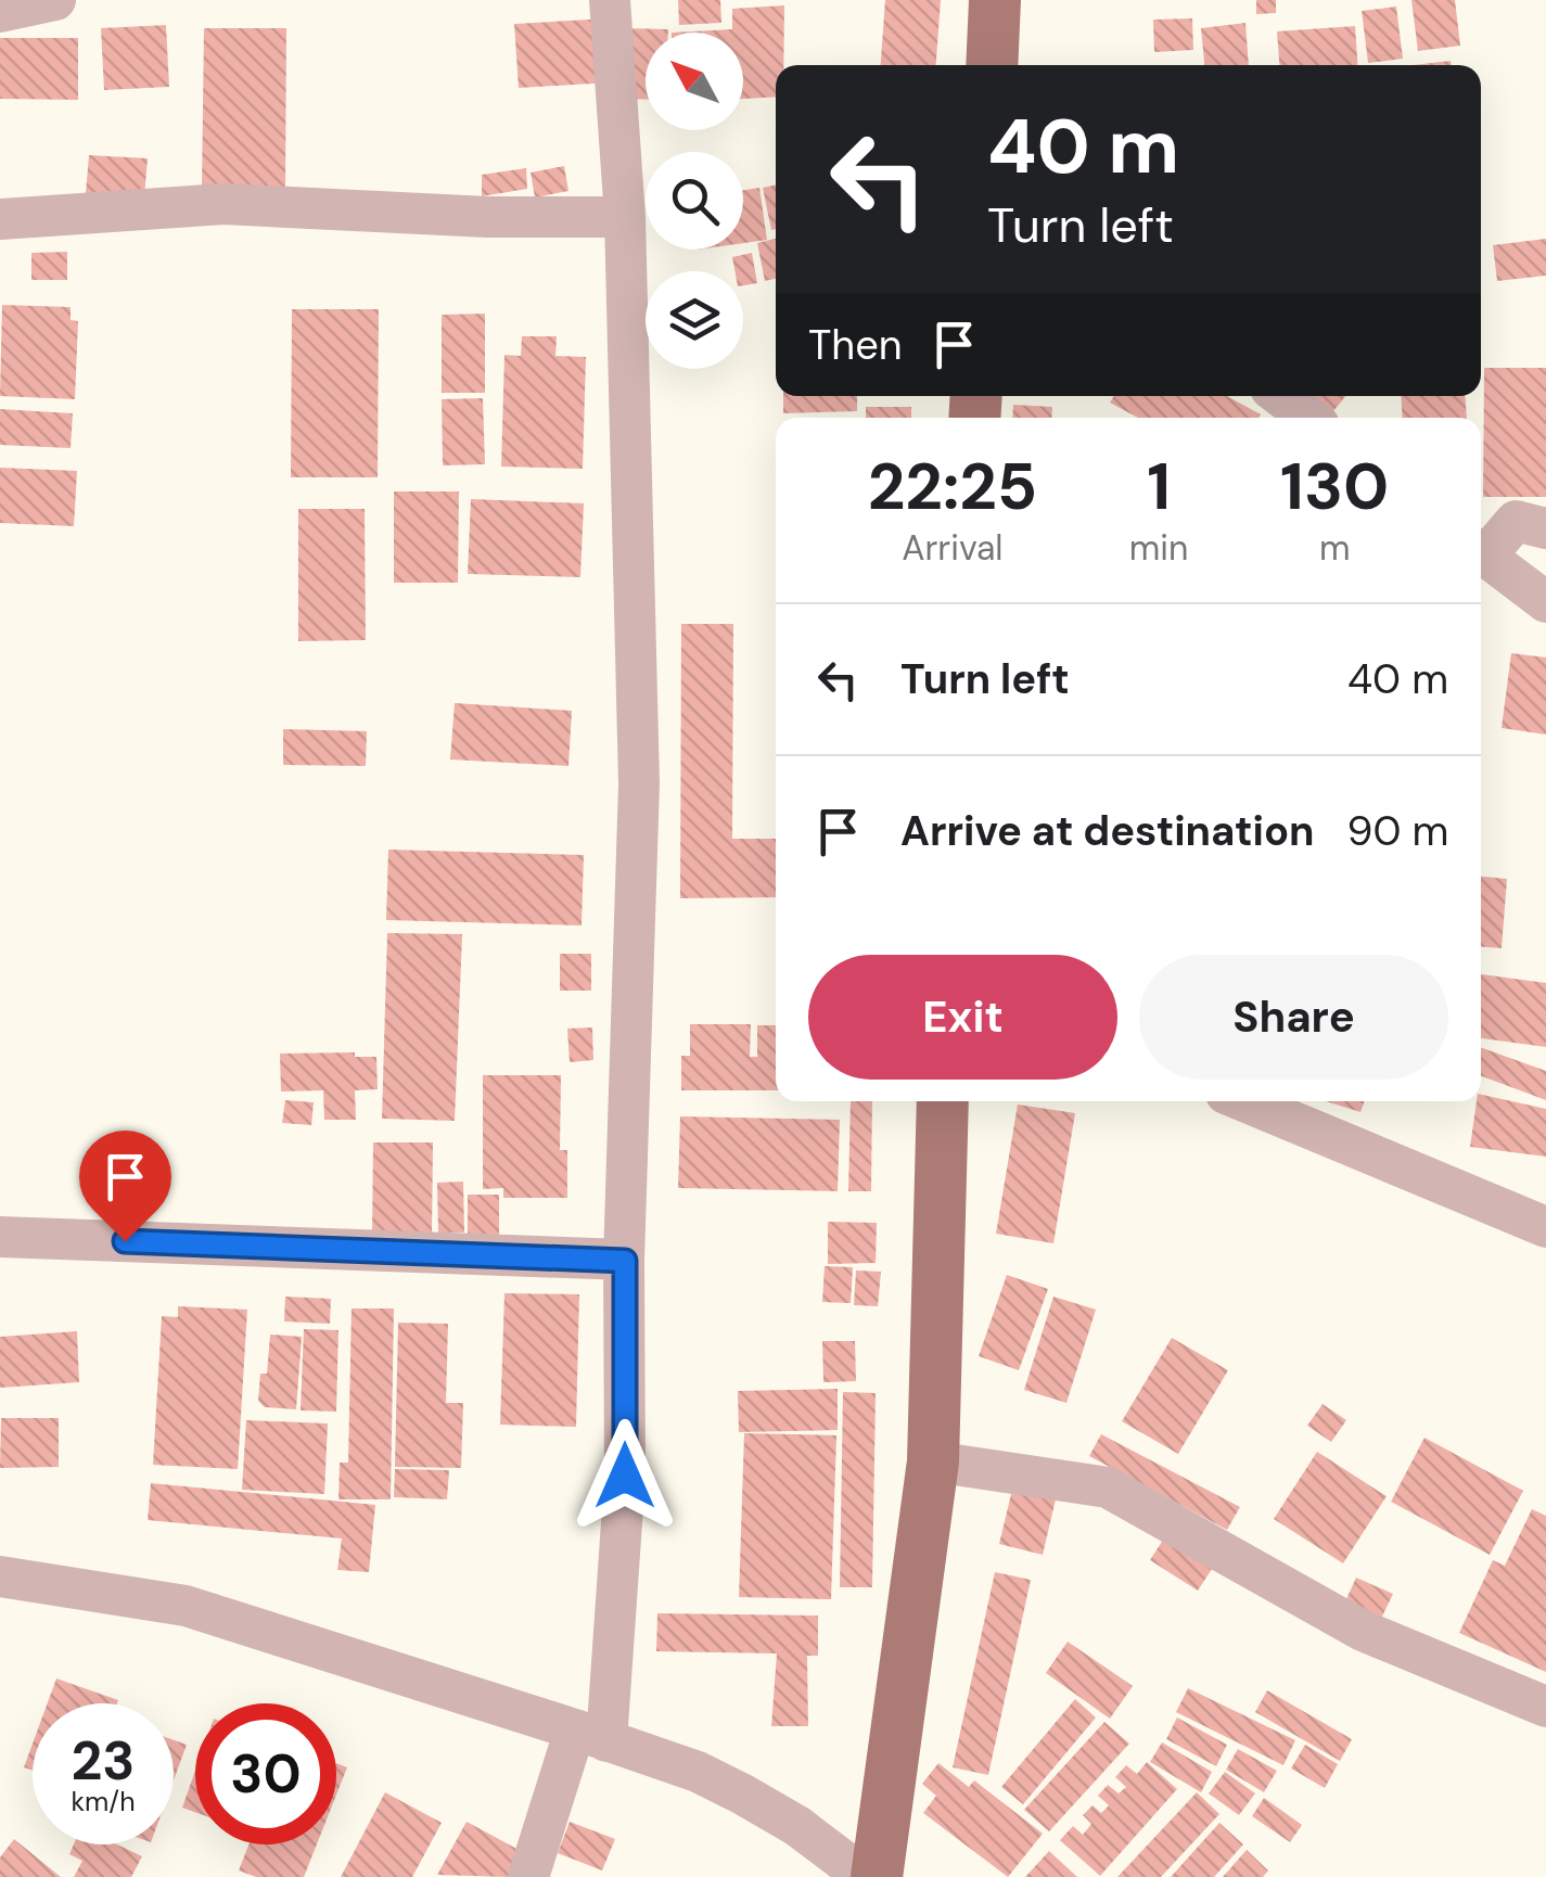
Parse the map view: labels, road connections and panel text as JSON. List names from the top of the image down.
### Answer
{
  "north": "top left",
  "page": {
    "turn": ["40 m", "Turn left"],
    "then": "Then",
    "eta": [
      "22:25",
      "Arrival",
      "1",
      "min",
      "130",
      "m"
    ],
    "list": [
      {
        "name": "Turn left",
        "value": "40 m"
      },
      {
        "name": "Arrive at destination",
        "value": "90 m"
      }
    ],
    "buttons": ["Exit", "Share"],
    "speed": "23 km/h",
    "limit": "30"
  }
}
